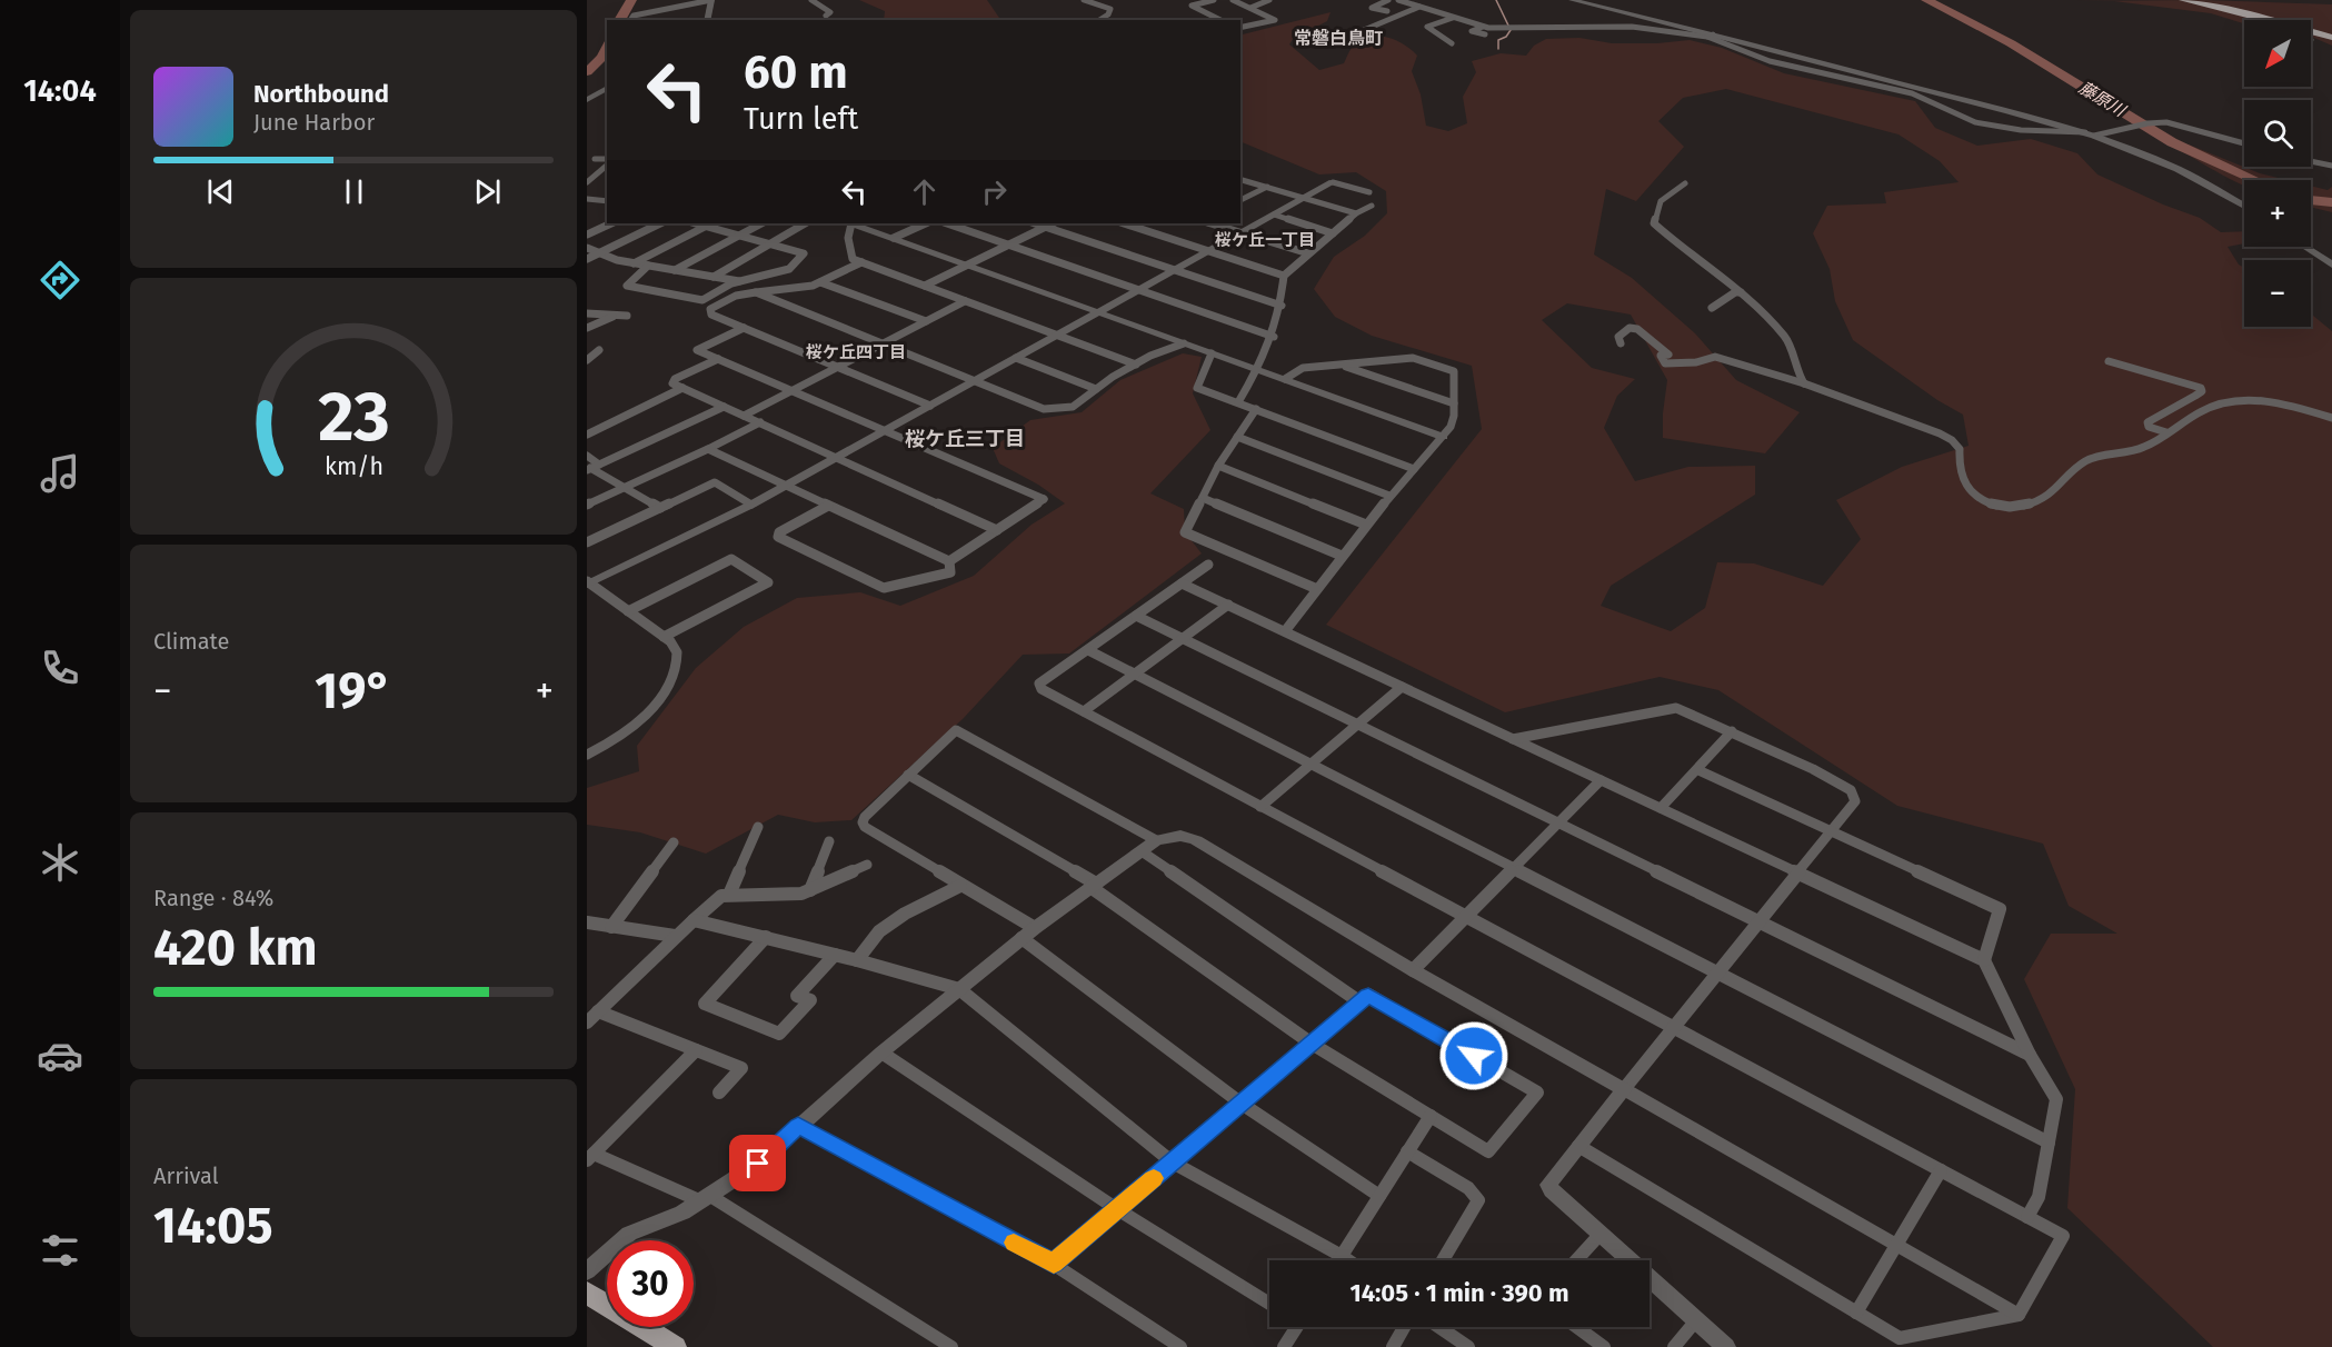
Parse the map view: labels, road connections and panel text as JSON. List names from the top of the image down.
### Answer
{
  "districts": [
    "常磐白鳥町",
    "桜ケ丘一丁目",
    "桜ケ丘四丁目",
    "桜ケ丘三丁目"
  ],
  "water": ["藤原川"],
  "north": "bottom left",
  "page": {
    "tabs": "14:04",
    "map_buttons": ["+", "−"],
    "turn": ["60 m", "Turn left"],
    "song": ["Northbound", "June Harbor"],
    "tile": [
      "Climate",
      ["Range · 84%", "420 km"],
      ["Arrival", "14:05"]
    ],
    "heat": ["−", "19°", "+"],
    "limit": "30",
    "trip": "14:05 · 1 min · 390 m",
    "gauge": ["23", "km/h"]
  }
}
